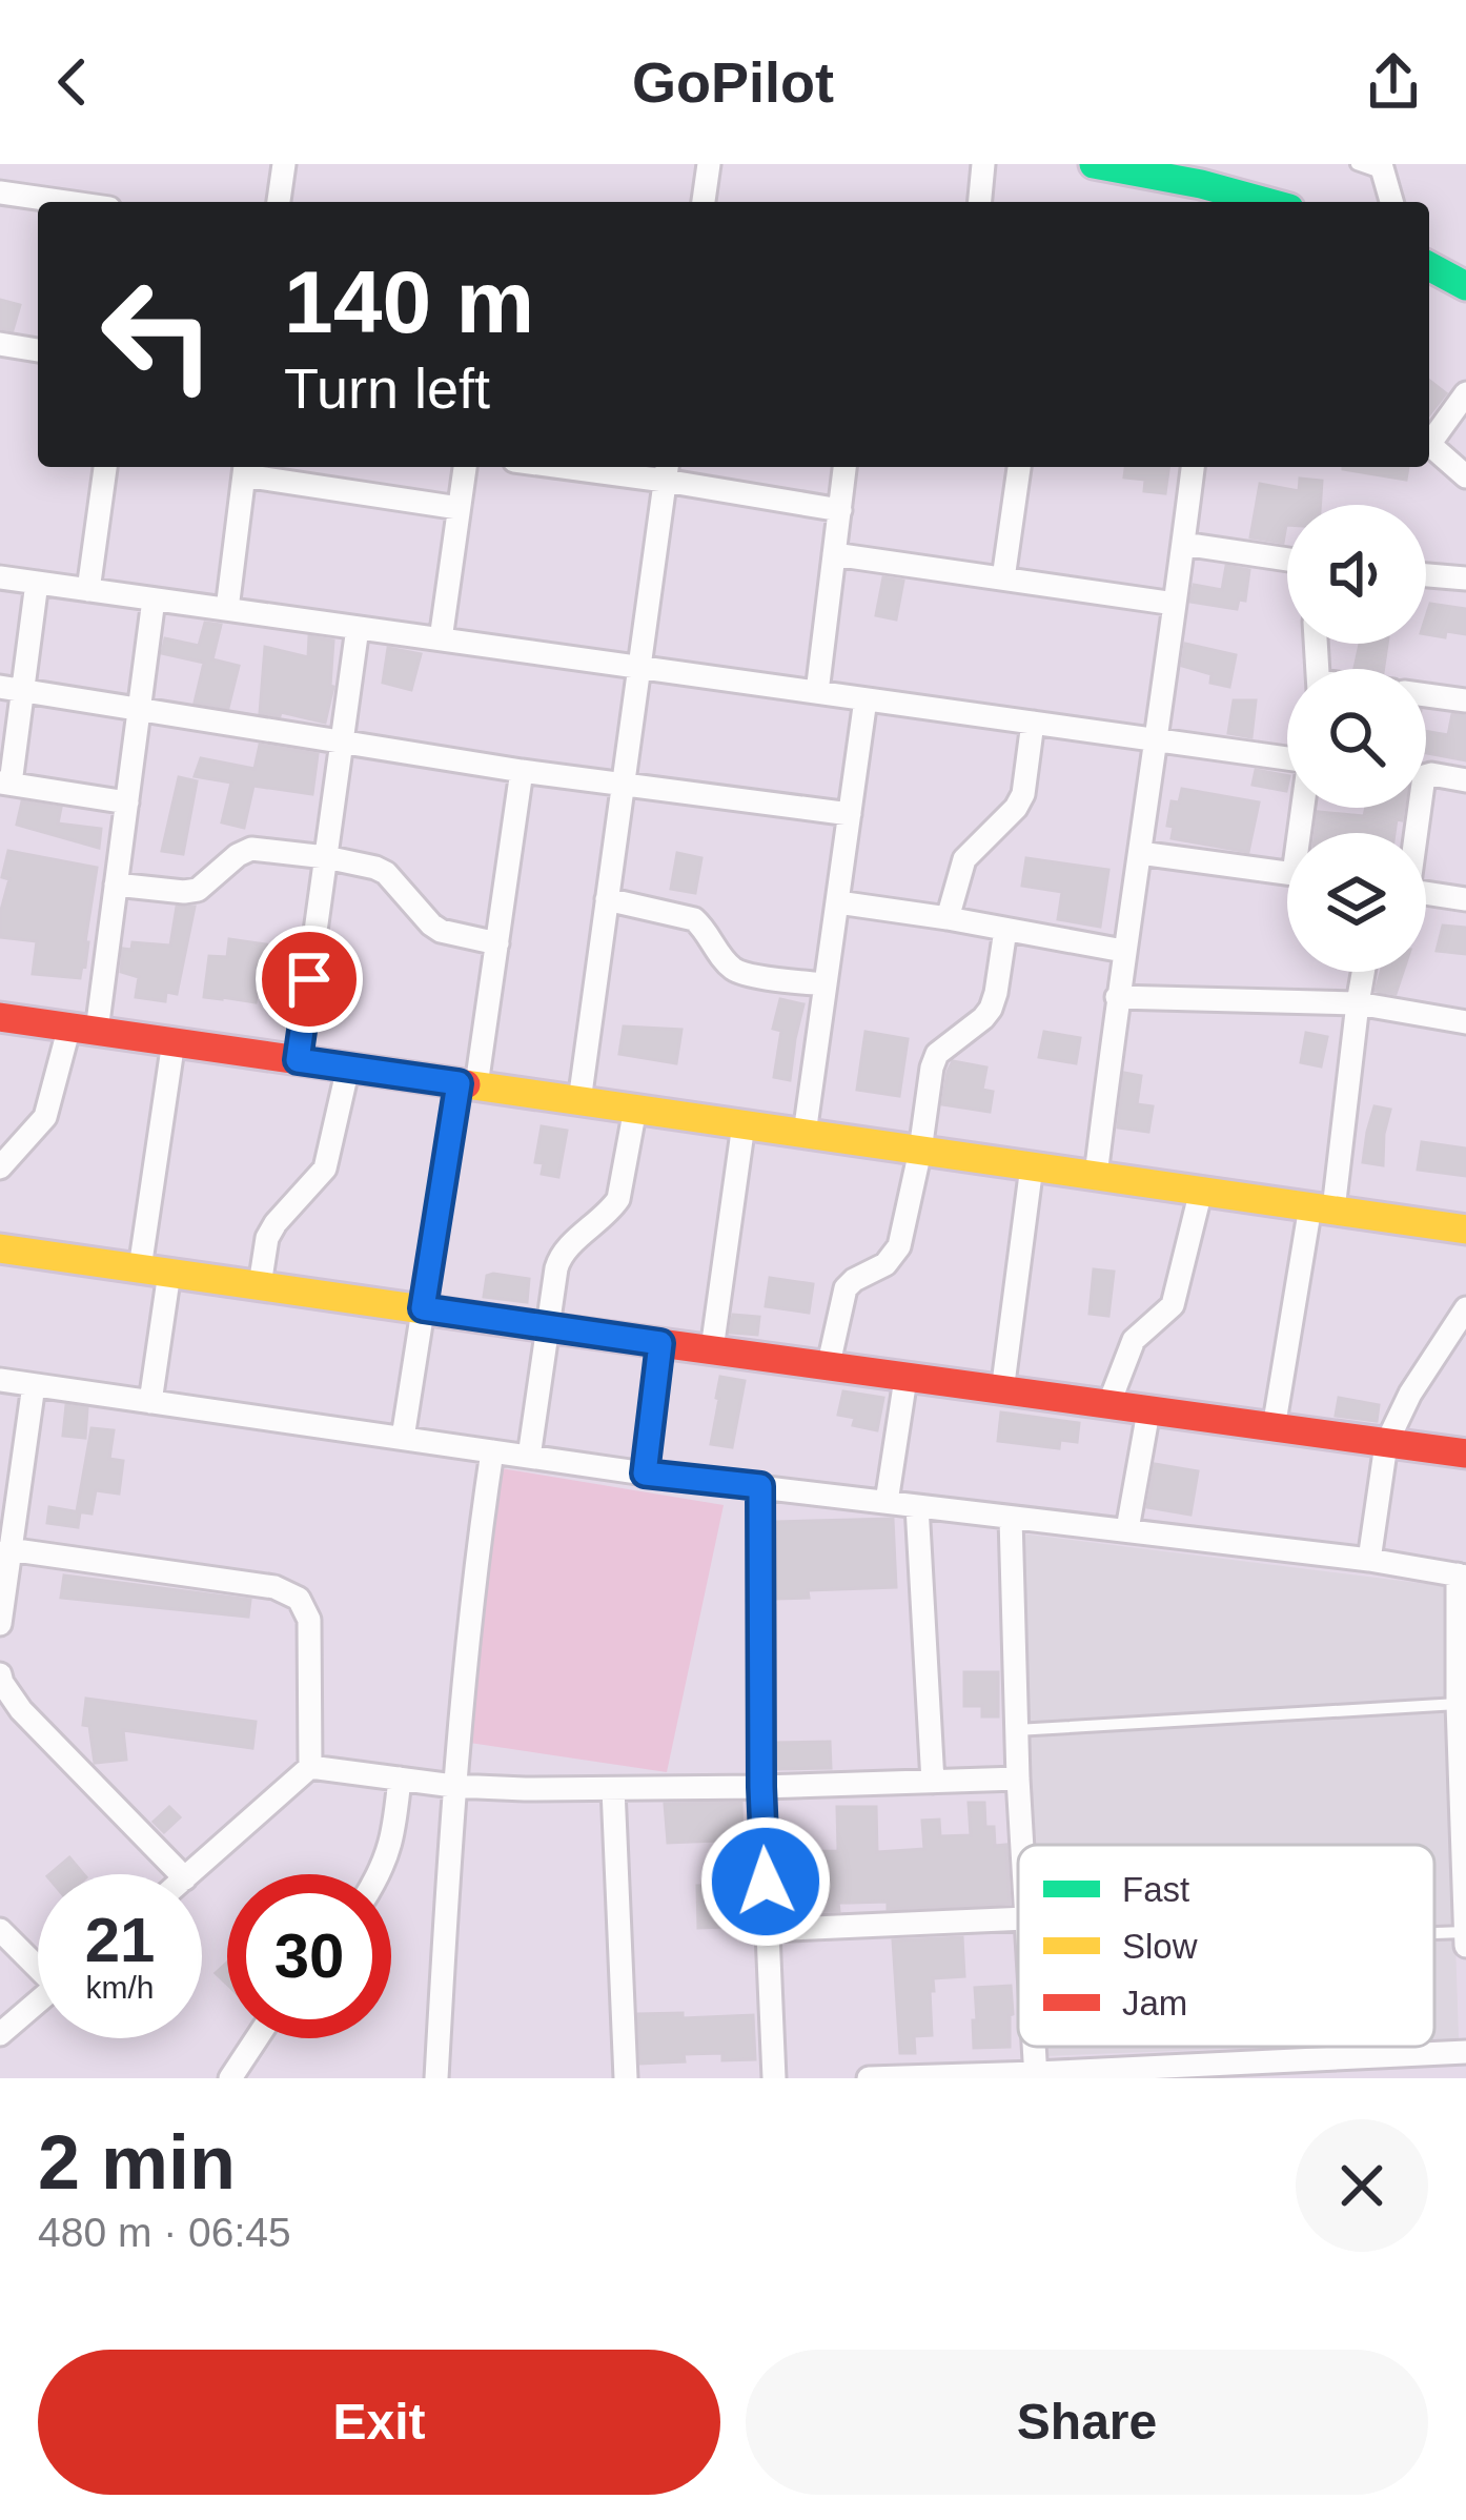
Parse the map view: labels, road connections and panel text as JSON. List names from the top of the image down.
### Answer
{
  "legend": ["Fast", "Slow", "Jam"],
  "page": {
    "header": "GoPilot",
    "turn": ["140 m", "Turn left"],
    "speed": "21 km/h",
    "limit": "30",
    "heading": ["2 min", "480 m · 06:45"],
    "buttons": ["Exit", "Share"]
  }
}
